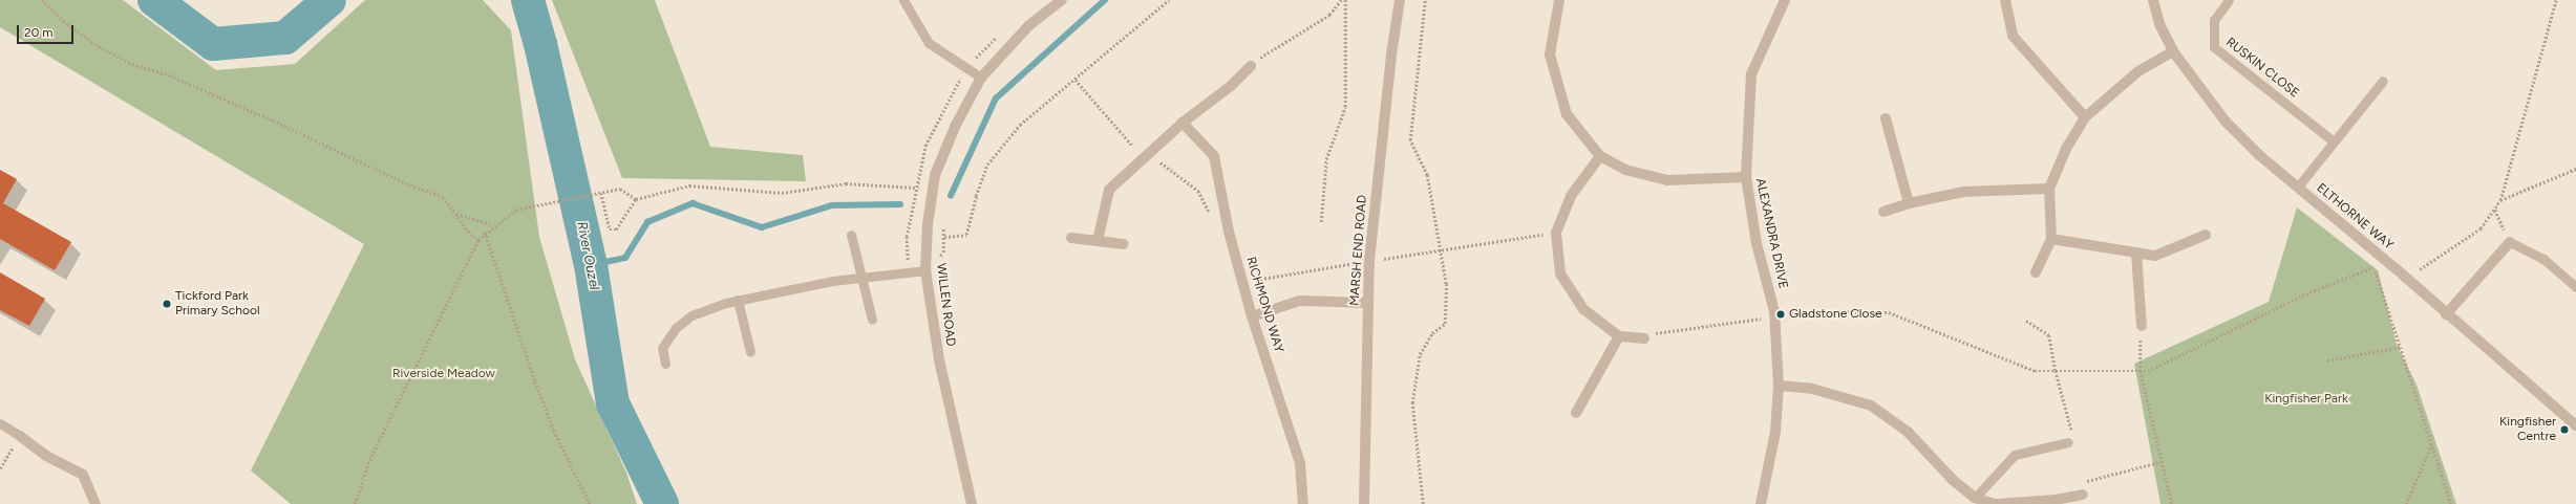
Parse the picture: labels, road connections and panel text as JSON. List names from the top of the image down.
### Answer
{
  "streets": {
    "street": [
      "ELTHORNE WAY",
      "ALEXANDRA DRIVE",
      "MARSH END ROAD",
      "WILLEN ROAD",
      "RICHMOND WAY"
    ],
    "lane": ["RUSKIN CLOSE"]
  },
  "water": ["River Ouzel"],
  "parks": ["Riverside Meadow", "Kingfisher Park"],
  "places": ["Tickford Park Primary School", "Gladstone Close", "Kingfisher Centre"],
  "scale_bar": "20 m"
}
